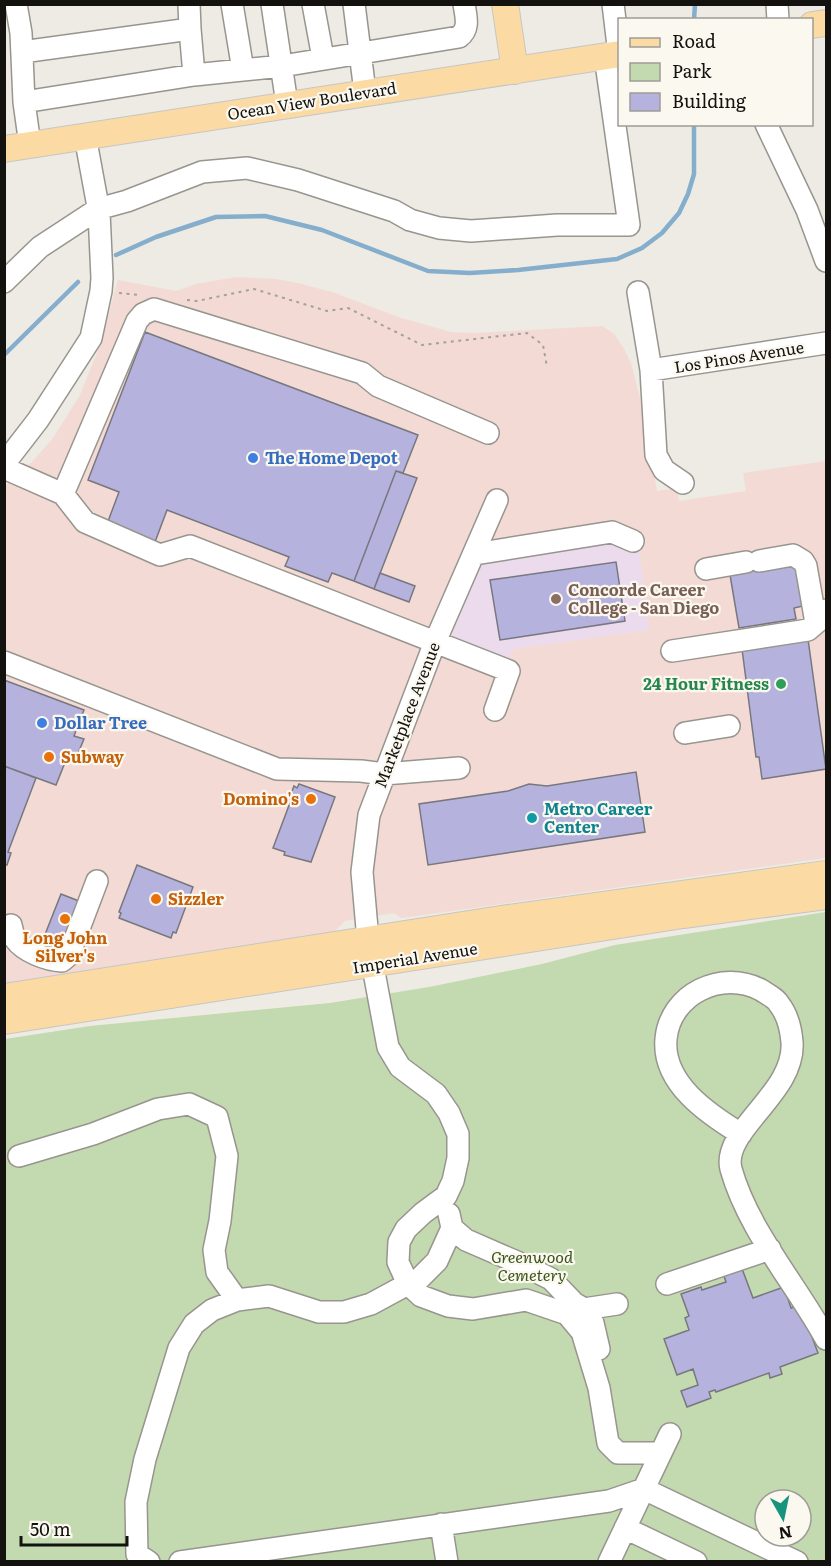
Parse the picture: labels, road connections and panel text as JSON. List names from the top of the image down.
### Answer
{
  "streets": {
    "main road": ["Ocean View Boulevard", "Imperial Avenue"],
    "street": ["Los Pinos Avenue", "Marketplace Avenue"]
  },
  "crossings": [
    ["Marketplace Avenue", "Imperial Avenue"]
  ],
  "parks": ["Greenwood Cemetery"],
  "places": [
    "The Home Depot",
    "Concorde Career College - San Diego",
    "24 Hour Fitness",
    "Dollar Tree",
    "Subway",
    "Domino's",
    "Metro Career Center",
    "Sizzler",
    "Long John Silver's"
  ],
  "legend": ["Road", "Park", "Building"],
  "scale_bar": "50 m",
  "north": "bottom"
}
